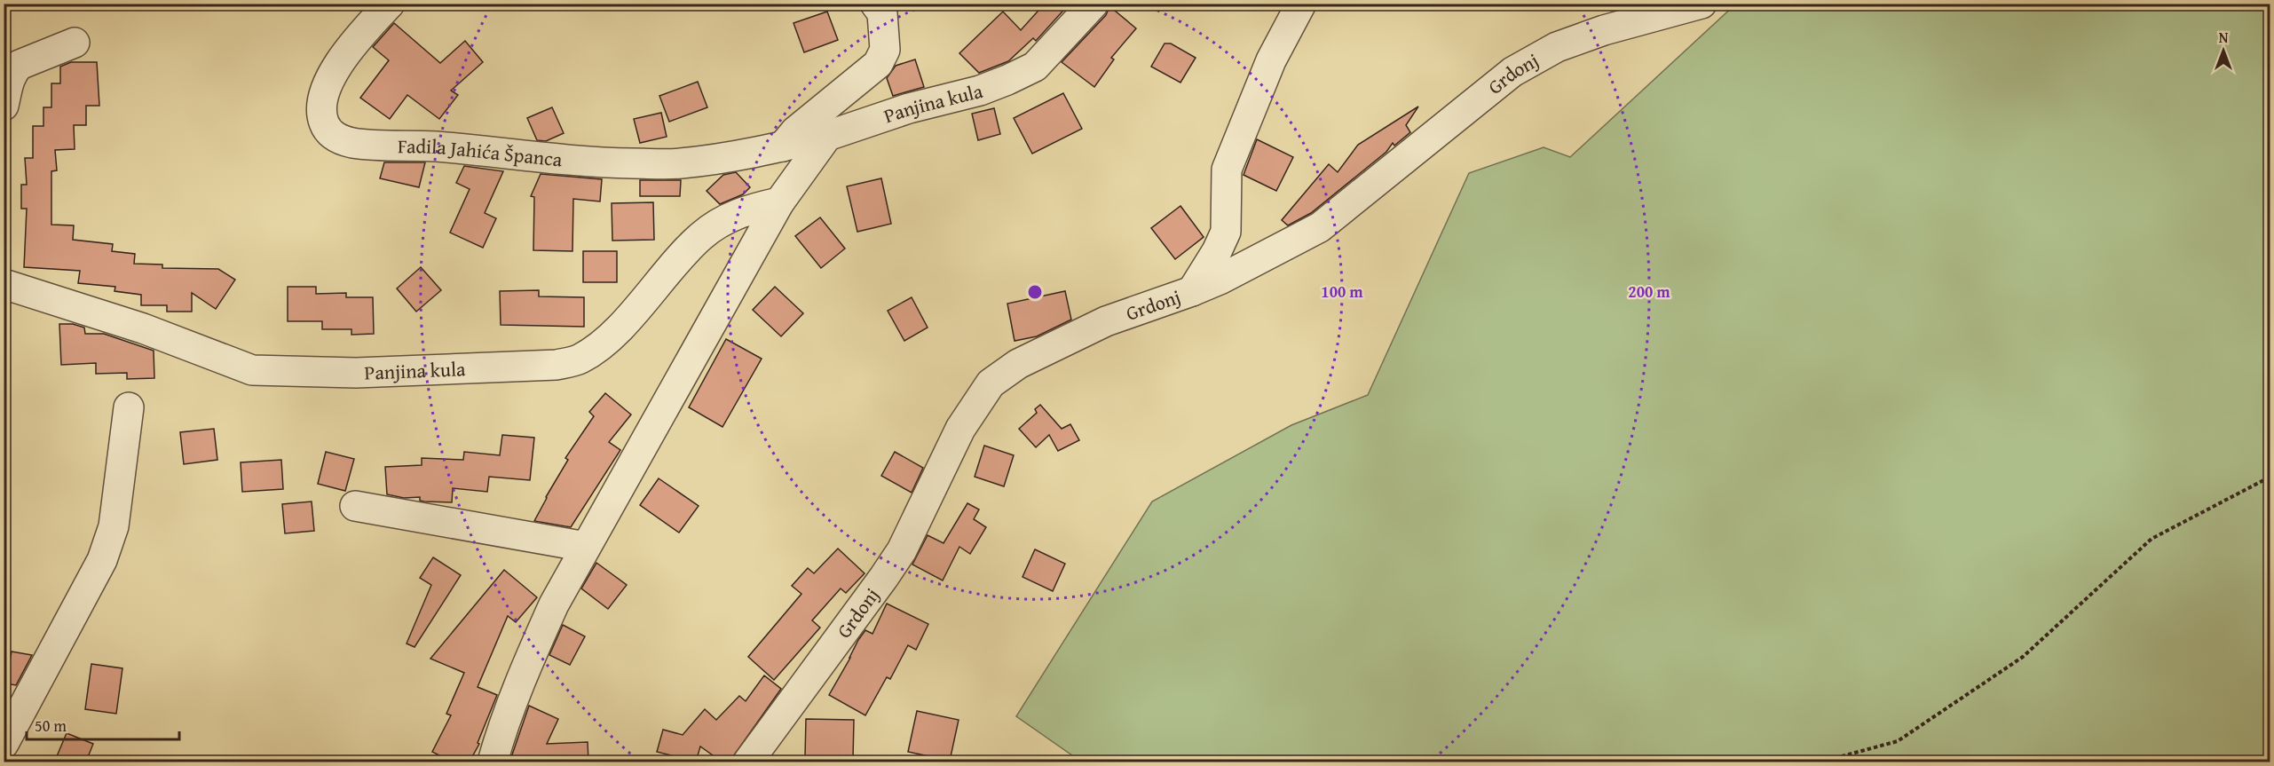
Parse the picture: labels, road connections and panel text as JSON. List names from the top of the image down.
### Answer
{
  "streets": {
    "street": ["Grdonj", "Panjina kula", "Fadila Jahića Španca"]
  },
  "crossings": [
    ["Panjina kula", "Fadila Jahića Španca"]
  ],
  "scale_bar": "50 m",
  "north": "top",
  "rings": ["100 m", "200 m"]
}
